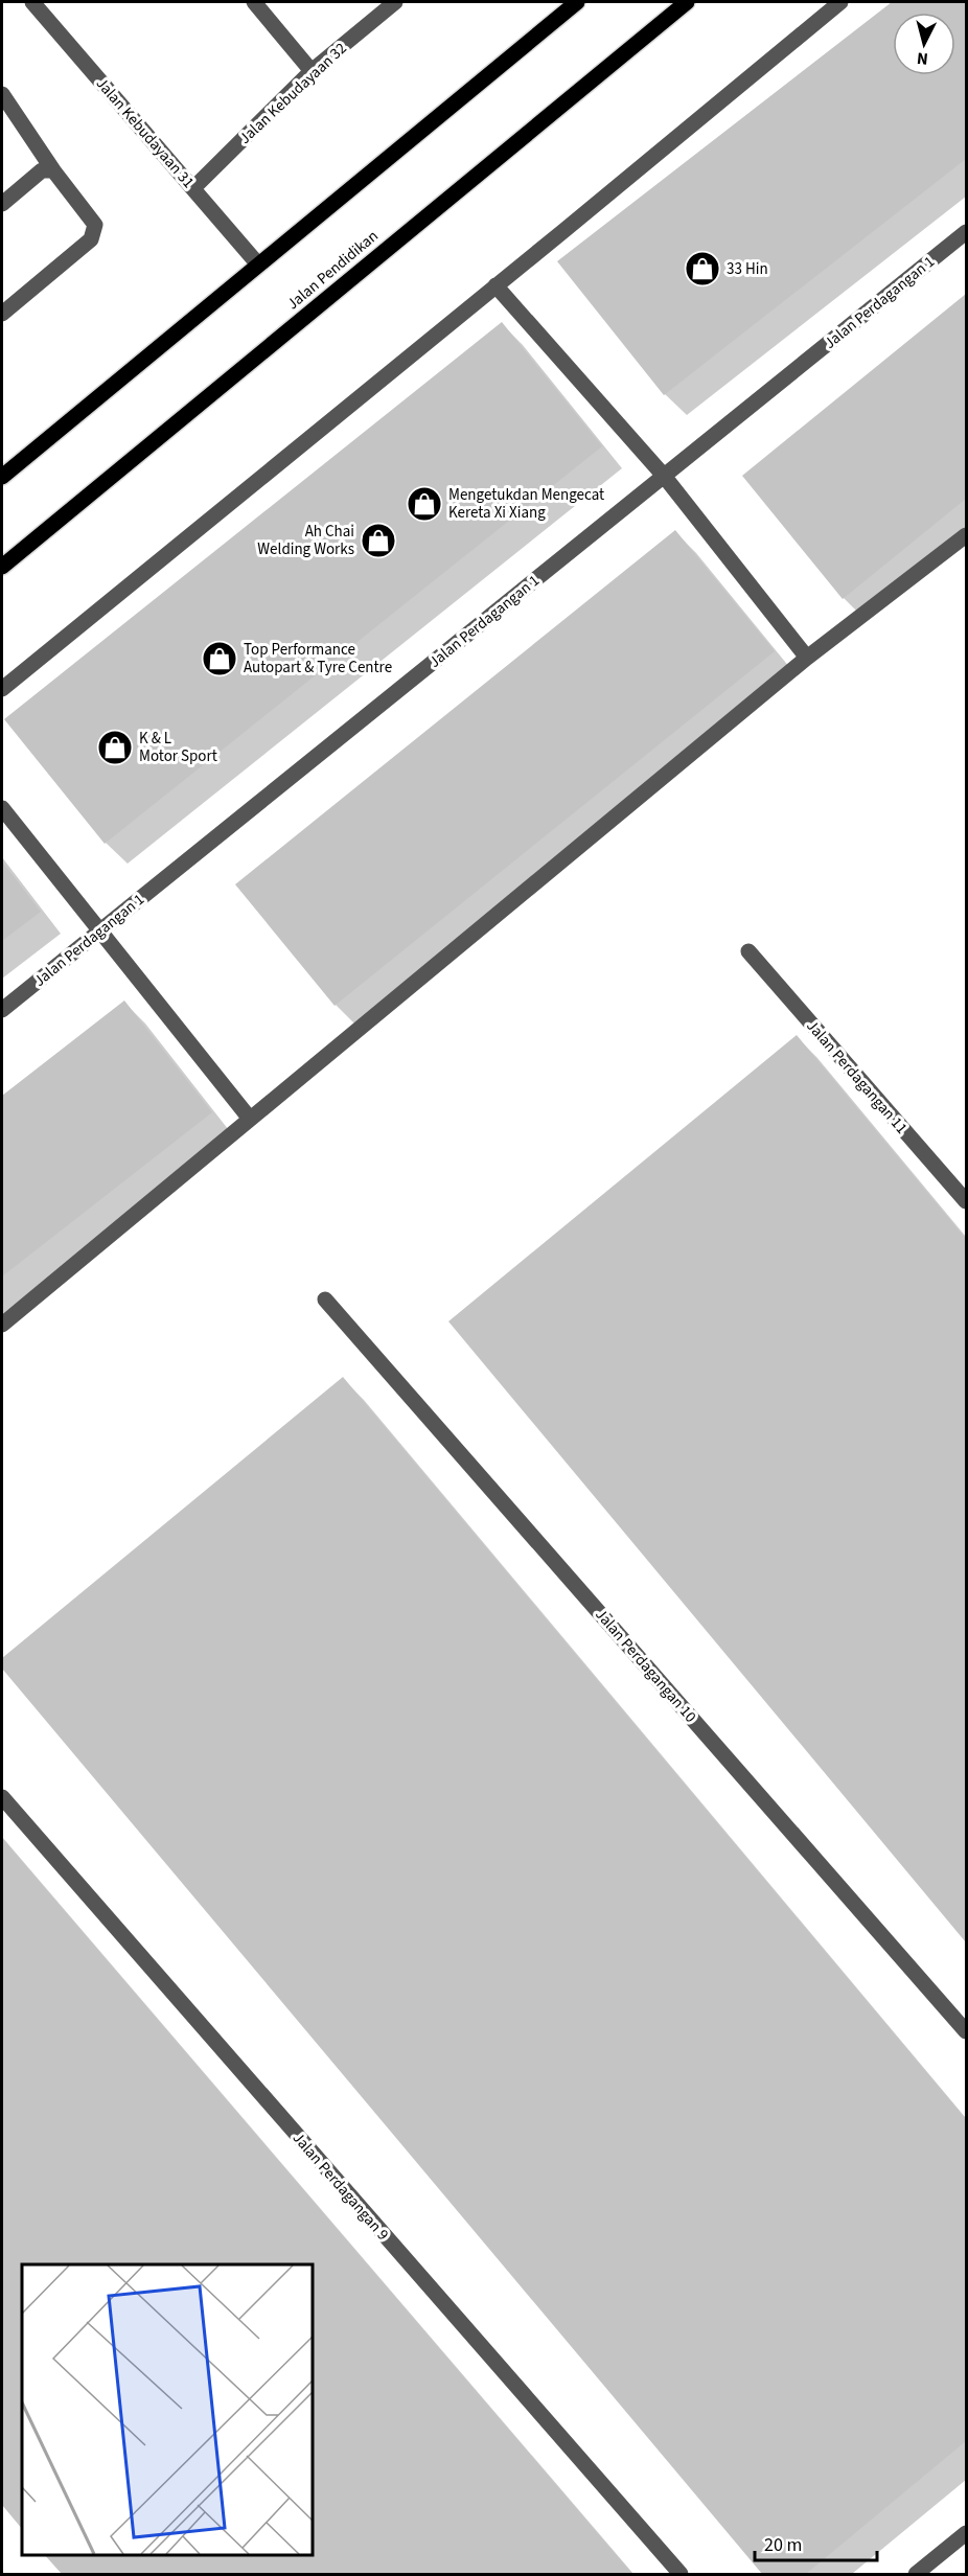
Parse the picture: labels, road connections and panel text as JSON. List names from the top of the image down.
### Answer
{
  "streets": {
    "main road": ["Jalan Pendidikan"],
    "street": [
      "Jalan Kebudayaan 32",
      "Jalan Kebudayaan 31",
      "Jalan Perdagangan 1",
      "Jalan Perdagangan 11",
      "Jalan Perdagangan 10",
      "Jalan Perdagangan 9"
    ]
  },
  "crossings": [
    ["Jalan Kebudayaan 32", "Jalan Kebudayaan 31"]
  ],
  "places": {
    "shop": [
      "33 Hin",
      "Mengetukdan Mengecat Kereta Xi Xiang",
      "Ah Chai Welding Works",
      "Top Performance Autopart & Tyre Centre",
      "K & L Motor Sport"
    ]
  },
  "scale_bar": "20 m",
  "north": "bottom"
}
